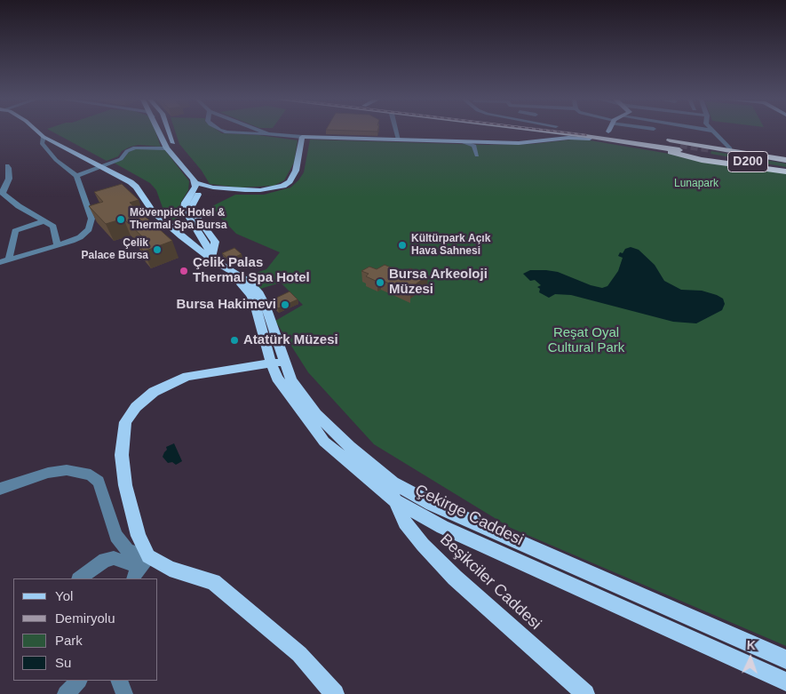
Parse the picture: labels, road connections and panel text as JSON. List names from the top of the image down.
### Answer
{
  "streets": {
    "highway": ["D200"],
    "main road": ["Çekirge Caddesi", "Beşikciler Caddesi"]
  },
  "crossings": [
    ["Çekirge Caddesi", "Beşikciler Caddesi"]
  ],
  "parks": ["Lunapark", "Reşat Oyal Cultural Park"],
  "places": [
    "Mövenpick Hotel & Thermal Spa Bursa",
    "Kültürpark Açık Hava Sahnesi",
    "Çelik Palace Bursa",
    "Çelik Palas Thermal Spa Hotel",
    "Bursa Arkeoloji Müzesi",
    "Bursa Hakimevi",
    "Atatürk Müzesi"
  ],
  "legend": [
    "Yol",
    "Demiryolu",
    "Park",
    "Su"
  ],
  "north": "top"
}
